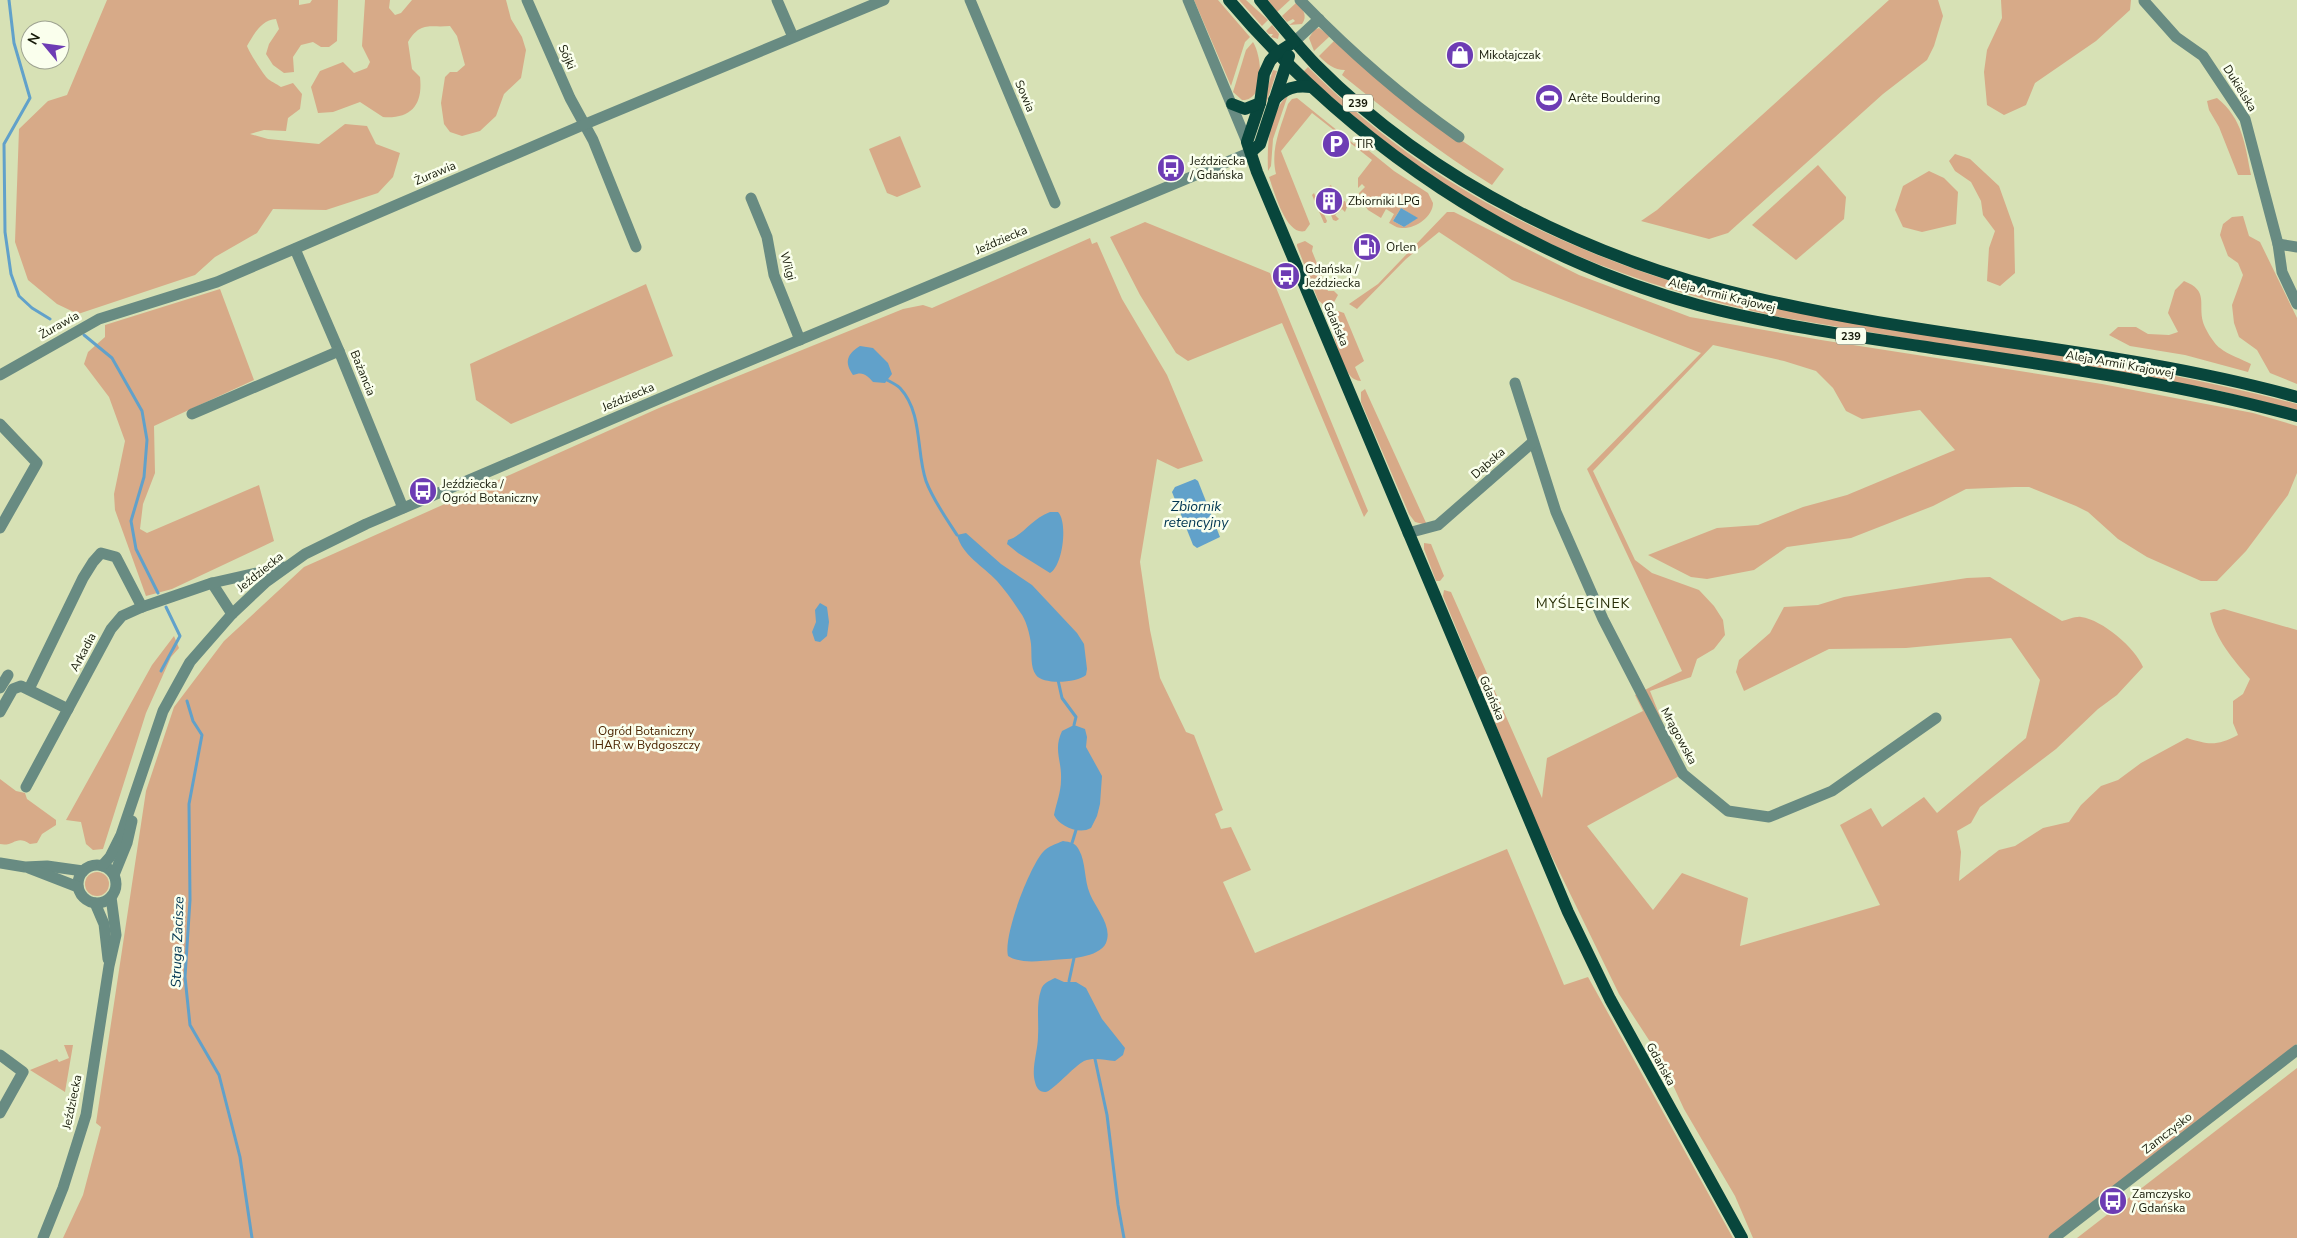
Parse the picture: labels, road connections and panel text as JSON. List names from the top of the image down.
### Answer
{
  "streets": {
    "main road": ["239", "Aleja Armii Krajowej", "Gdańska"],
    "street": [
      "Sójki",
      "Dukielska",
      "Sowia",
      "Żurawia",
      "Jeździecka",
      "Wilgi",
      "Bażancia",
      "Dąbska",
      "Arkadia",
      "Mrągowska",
      "Zamczysko"
    ]
  },
  "crossings": [
    ["Sójki", "Żurawia"],
    ["Żurawia", "Bażancia"],
    ["Jeździecka", "Wilgi"],
    ["Jeździecka", "Gdańska"],
    ["Jeździecka", "Bażancia"],
    ["Jeździecka", "Arkadia"],
    ["Gdańska", "Dąbska"],
    ["Dąbska", "Mrągowska"]
  ],
  "districts": ["MYŚLĘCINEK"],
  "water": ["Zbiornik retencyjny", "Struga Zacisze"],
  "parks": ["Ogród Botaniczny IHAR w Bydgoszczy"],
  "places": {
    "shop": ["Mikołajczak"],
    "sports": ["Arête Bouldering"],
    "parking": ["TIR"],
    "bus stop": [
      "Jeździecka / Gdańska",
      "Gdańska / Jeździecka",
      "Jeździecka / Ogród Botaniczny",
      "Zamczysko / Gdańska"
    ],
    "building": ["Zbiorniki LPG"],
    "fuel station": ["Orlen"]
  },
  "north": "top left"
}
